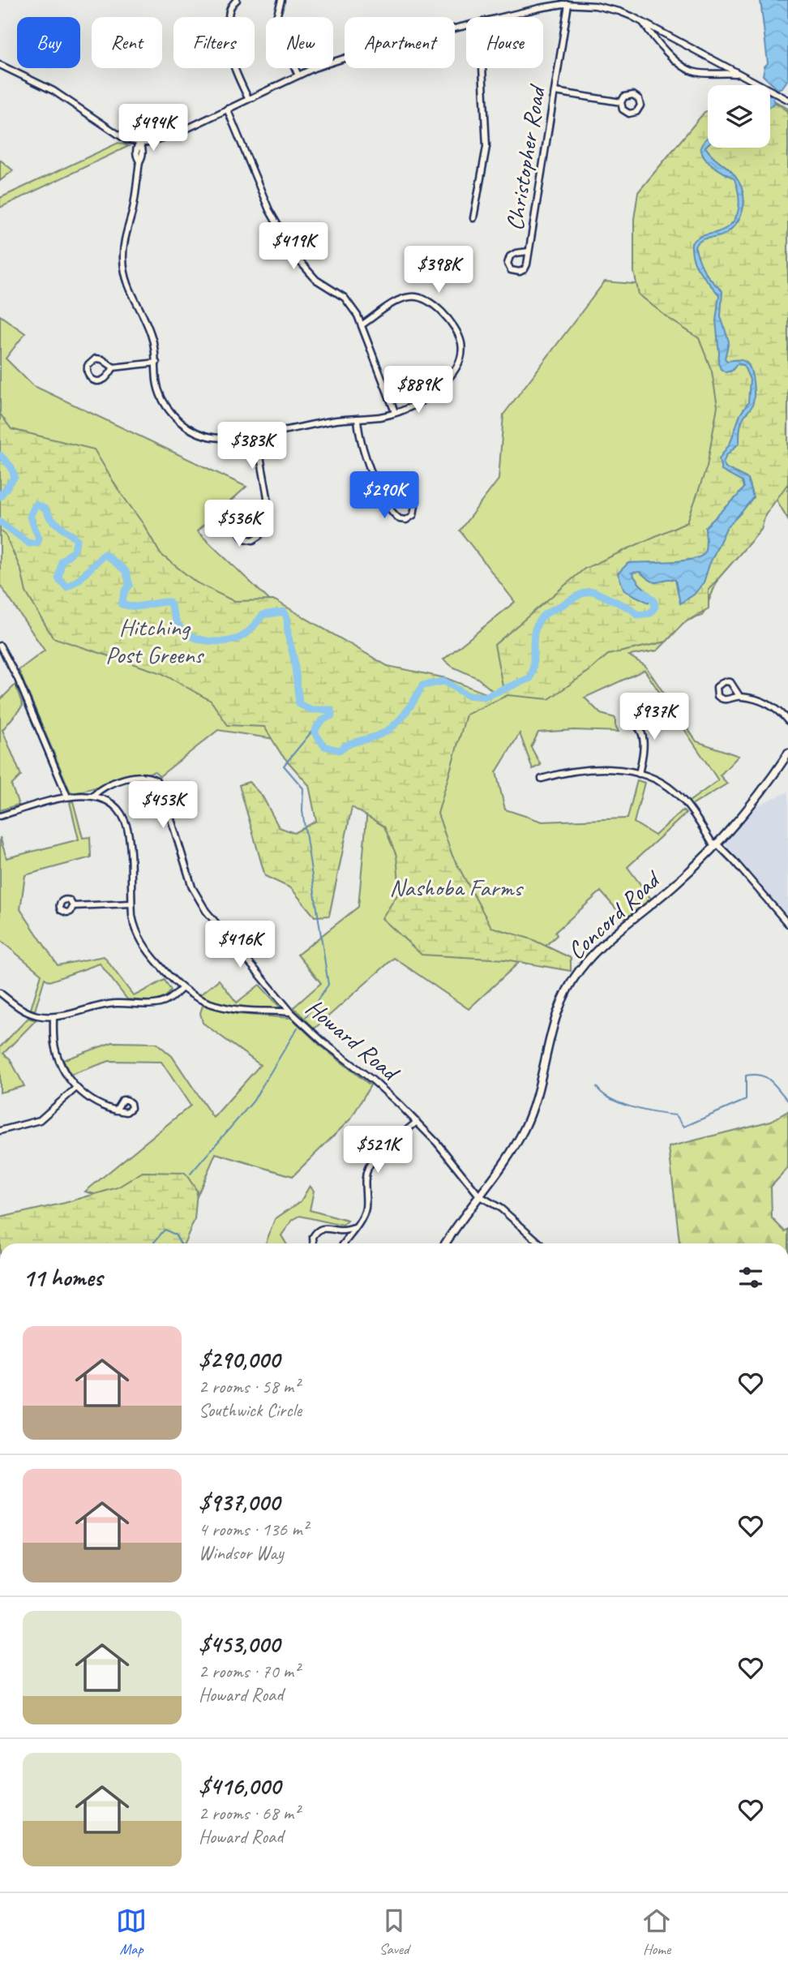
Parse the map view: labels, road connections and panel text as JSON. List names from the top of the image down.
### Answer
{
  "streets": {
    "main road": ["Concord Road"],
    "street": ["Christopher Road", "Howard Road"]
  },
  "crossings": [
    ["Concord Road", "Howard Road"]
  ],
  "parks": ["Hitching Post Greens", "Nashoba Farms"],
  "page": {
    "chip": [
      "Buy",
      "Rent",
      "Filters",
      "New",
      "Apartment",
      "House"
    ],
    "price": [
      "$494K",
      "$419K",
      "$398K",
      "$889K",
      "$383K",
      "$290K",
      "$536K",
      "$937K",
      "$453K",
      "$416K",
      "$521K"
    ],
    "heading": "11 homes",
    "list": [
      {
        "name": "$290,000",
        "note": "2 rooms · 58 m² · Southwick Circle"
      },
      {
        "name": "$937,000",
        "note": "4 rooms · 136 m² · Windsor Way"
      },
      {
        "name": "$453,000",
        "note": "2 rooms · 70 m² · Howard Road"
      },
      {
        "name": "$416,000",
        "note": "2 rooms · 68 m² · Howard Road"
      }
    ],
    "tabs": ["Map", "Saved", "Home"]
  }
}
